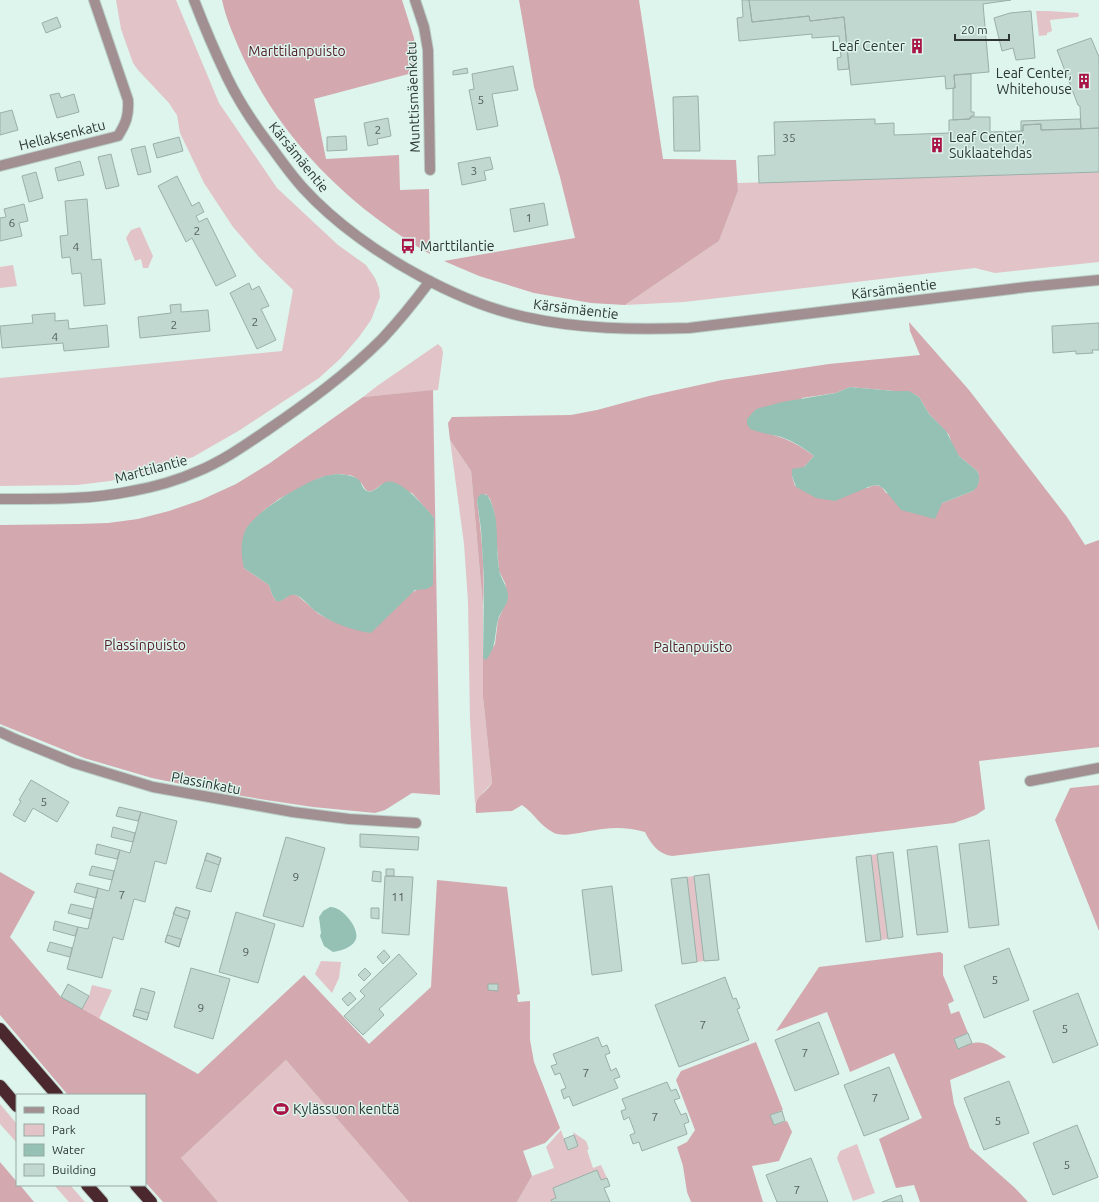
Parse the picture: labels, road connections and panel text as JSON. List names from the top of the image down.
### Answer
{
  "streets": {
    "street": [
      "Munttismäenkatu",
      "Hellaksenkatu",
      "Kärsämäentie",
      "Marttilantie",
      "Plassinkatu"
    ]
  },
  "crossings": [
    ["Kärsämäentie", "Marttilantie"]
  ],
  "parks": ["Marttilanpuisto", "Plassinpuisto", "Paltanpuisto"],
  "places": {
    "building": ["Leaf Center", "Leaf Center, Whitehouse", "Leaf Center, Suklaatehdas"],
    "bus stop": ["Marttilantie"],
    "sports": ["Kylässuon kenttä"]
  },
  "house_numbers": [
    "5",
    "2",
    "35",
    "3",
    "1",
    "6",
    "2",
    "4",
    "2",
    "2",
    "4",
    "5",
    "9",
    "7",
    "11",
    "9",
    "5",
    "9",
    "7",
    "5",
    "7",
    "7",
    "7",
    "7",
    "5",
    "5",
    "7"
  ],
  "legend": [
    "Road",
    "Park",
    "Water",
    "Building"
  ],
  "scale_bar": "20 m"
}
